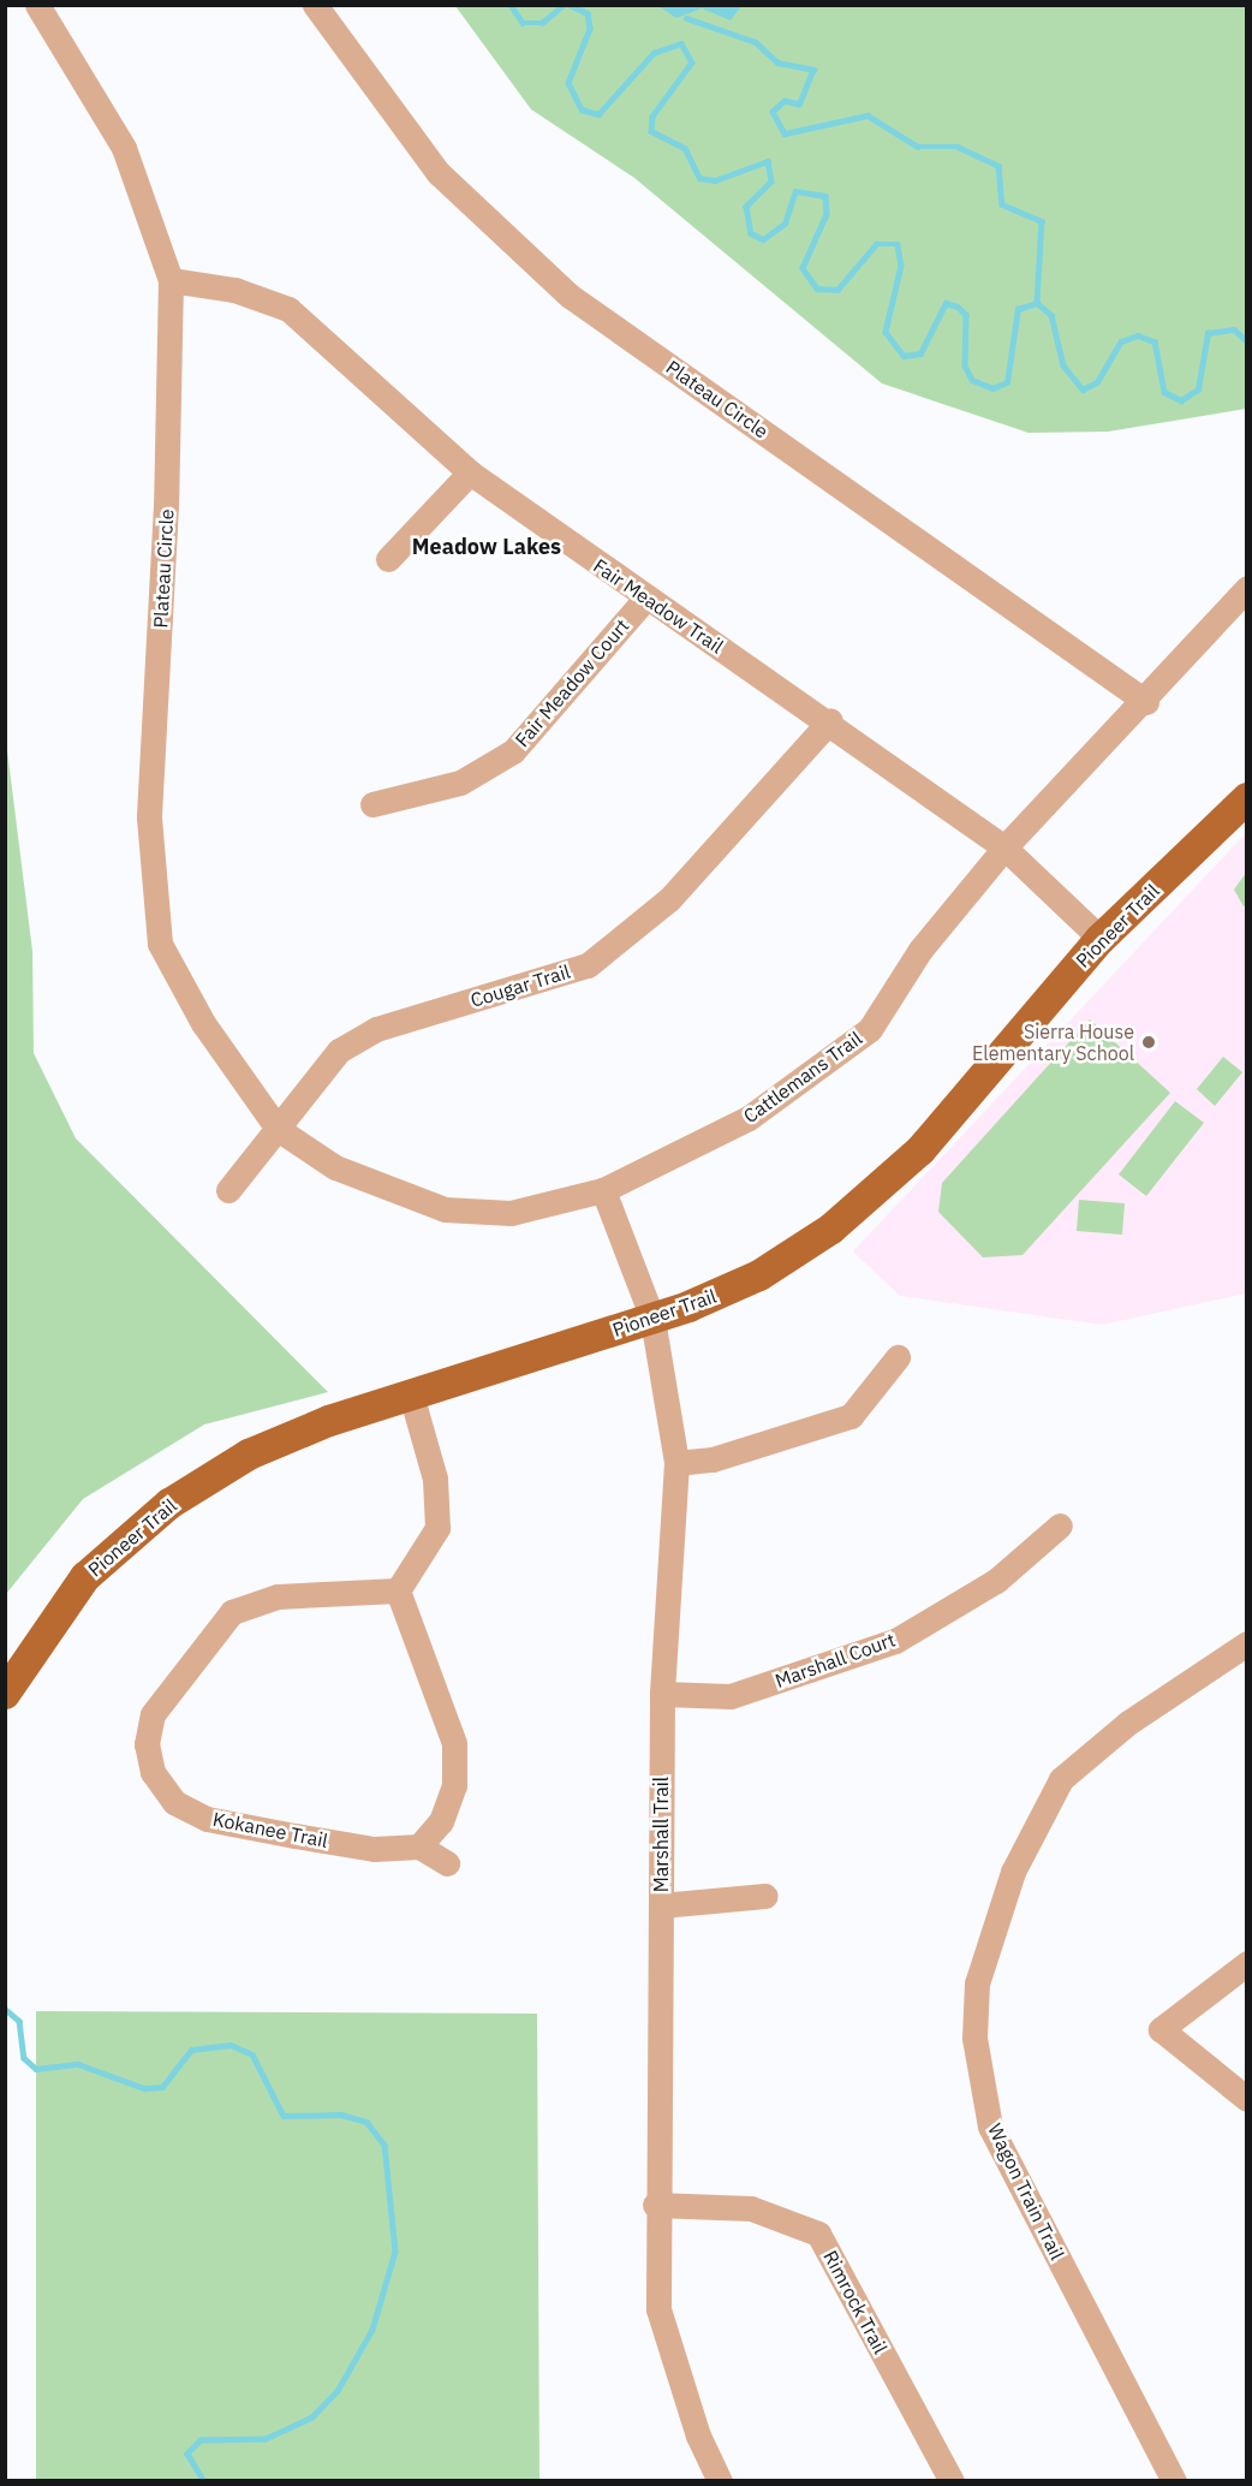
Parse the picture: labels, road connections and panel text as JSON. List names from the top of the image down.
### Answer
{
  "streets": {
    "main road": ["Pioneer Trail"],
    "street": [
      "Plateau Circle",
      "Fair Meadow Trail",
      "Fair Meadow Court",
      "Cougar Trail",
      "Cattlemans Trail",
      "Marshall Court",
      "Kokanee Trail",
      "Marshall Trail",
      "Wagon Train Trail",
      "Rimrock Trail"
    ]
  },
  "crossings": [
    ["Plateau Circle", "Fair Meadow Trail"],
    ["Plateau Circle", "Cougar Trail"],
    ["Plateau Circle", "Cattlemans Trail"],
    ["Fair Meadow Trail", "Fair Meadow Court"],
    ["Fair Meadow Trail", "Pioneer Trail"],
    ["Fair Meadow Trail", "Cougar Trail"],
    ["Fair Meadow Trail", "Cattlemans Trail"],
    ["Pioneer Trail", "Marshall Trail"],
    ["Cougar Trail", "Cattlemans Trail"],
    ["Cattlemans Trail", "Marshall Trail"],
    ["Marshall Court", "Marshall Trail"],
    ["Marshall Trail", "Rimrock Trail"]
  ],
  "districts": ["Meadow Lakes"],
  "places": ["Sierra House Elementary School"]
}
